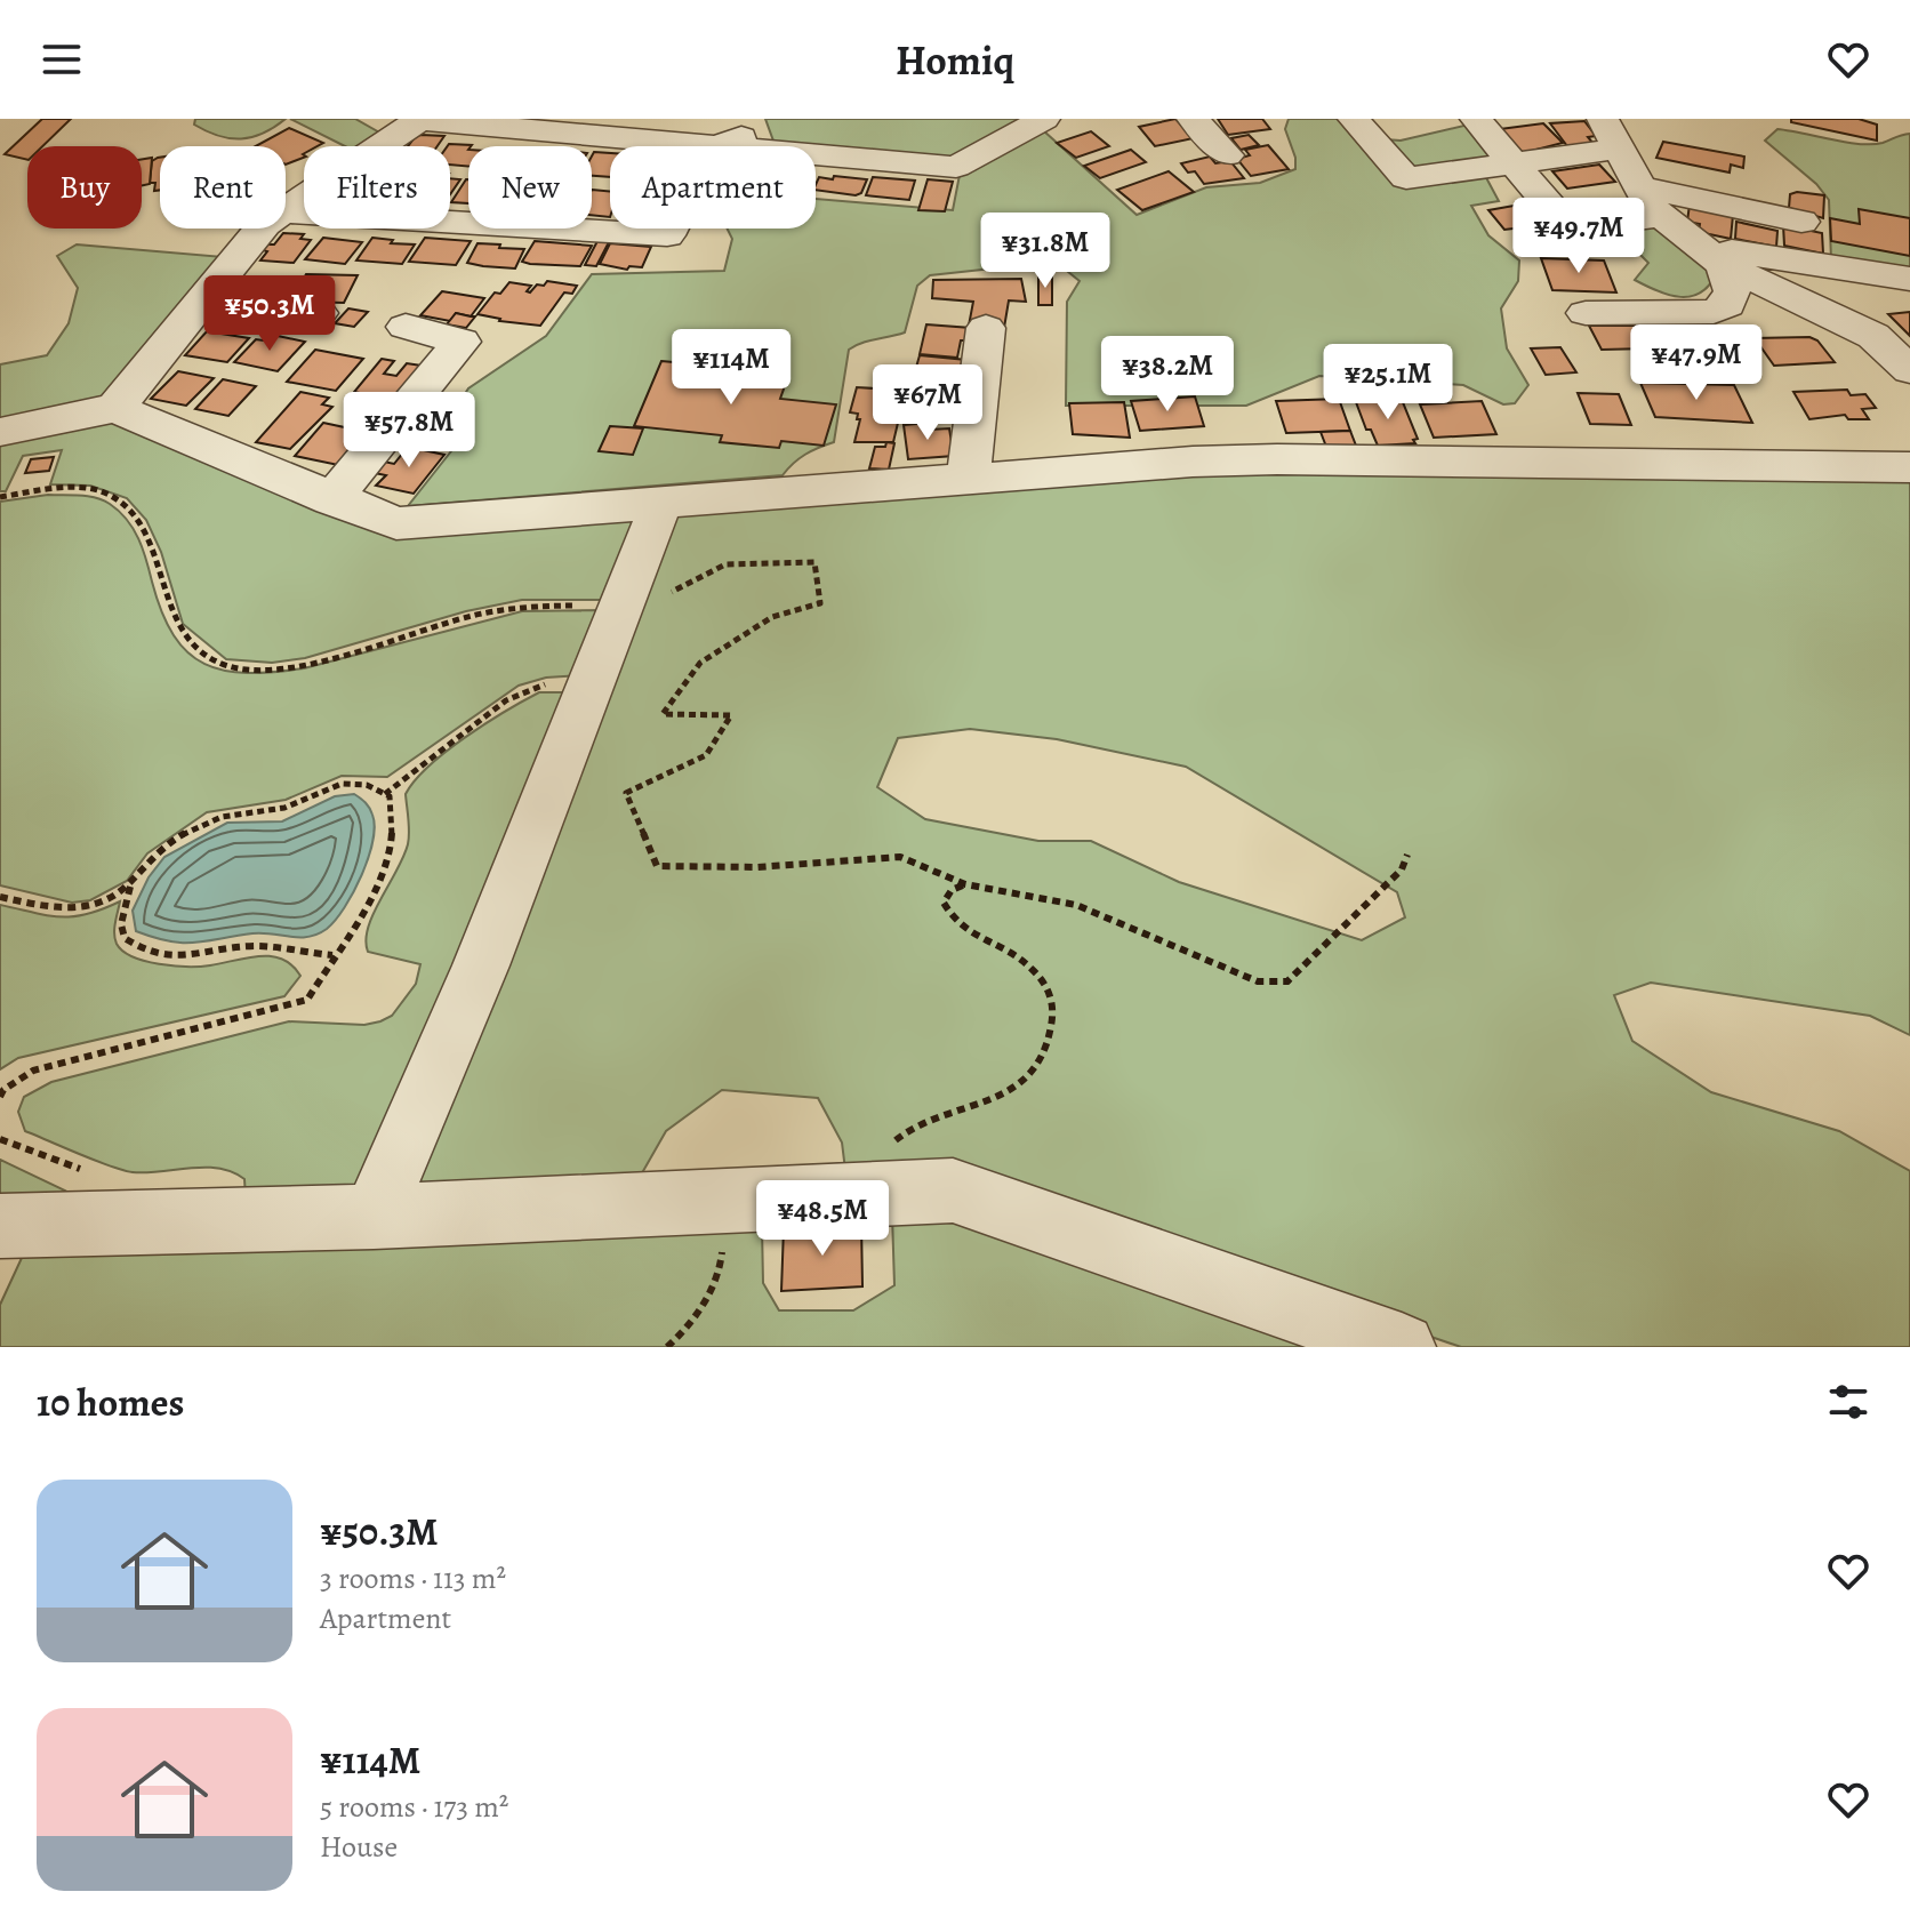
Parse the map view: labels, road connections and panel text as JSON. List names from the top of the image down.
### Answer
{
  "page": {
    "header": "Homiq",
    "chip": [
      "Buy",
      "Rent",
      "Filters",
      "New",
      "Apartment"
    ],
    "price": [
      "¥49.7M",
      "¥31.8M",
      "¥50.3M",
      "¥47.9M",
      "¥114M",
      "¥38.2M",
      "¥25.1M",
      "¥67M",
      "¥57.8M",
      "¥48.5M"
    ],
    "heading": "10 homes",
    "list": [
      {
        "name": "¥50.3M",
        "note": "3 rooms · 113 m² · Apartment"
      },
      {
        "name": "¥114M",
        "note": "5 rooms · 173 m² · House"
      }
    ]
  }
}
